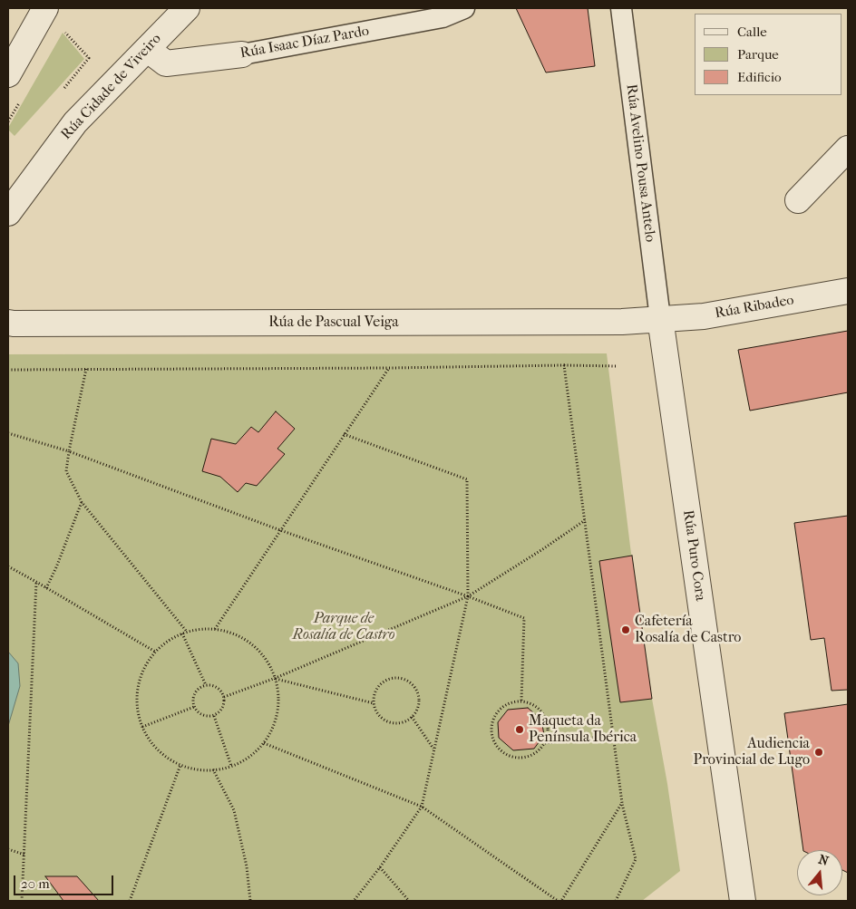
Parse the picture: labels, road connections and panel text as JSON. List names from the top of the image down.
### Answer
{
  "streets": {
    "street": [
      "Rúa Isaac Díaz Pardo",
      "Rúa Cidade de Viveiro",
      "Rúa Avelino Pousa Antelo",
      "Rúa Ribadeo",
      "Rúa de Pascual Veiga",
      "Rúa Puro Cora"
    ]
  },
  "crossings": [
    ["Rúa Isaac Díaz Pardo", "Rúa Cidade de Viveiro"],
    ["Rúa Avelino Pousa Antelo", "Rúa Ribadeo"],
    ["Rúa Avelino Pousa Antelo", "Rúa de Pascual Veiga"],
    ["Rúa Avelino Pousa Antelo", "Rúa Puro Cora"],
    ["Rúa Ribadeo", "Rúa de Pascual Veiga"],
    ["Rúa Ribadeo", "Rúa Puro Cora"],
    ["Rúa de Pascual Veiga", "Rúa Puro Cora"]
  ],
  "parks": ["Parque de Rosalía de Castro"],
  "places": ["Cafetería Rosalía de Castro", "Maqueta da Península Ibérica", "Audiencia Provincial de Lugo"],
  "legend": ["Calle", "Parque", "Edificio"],
  "scale_bar": "20 m",
  "north": "top"
}
